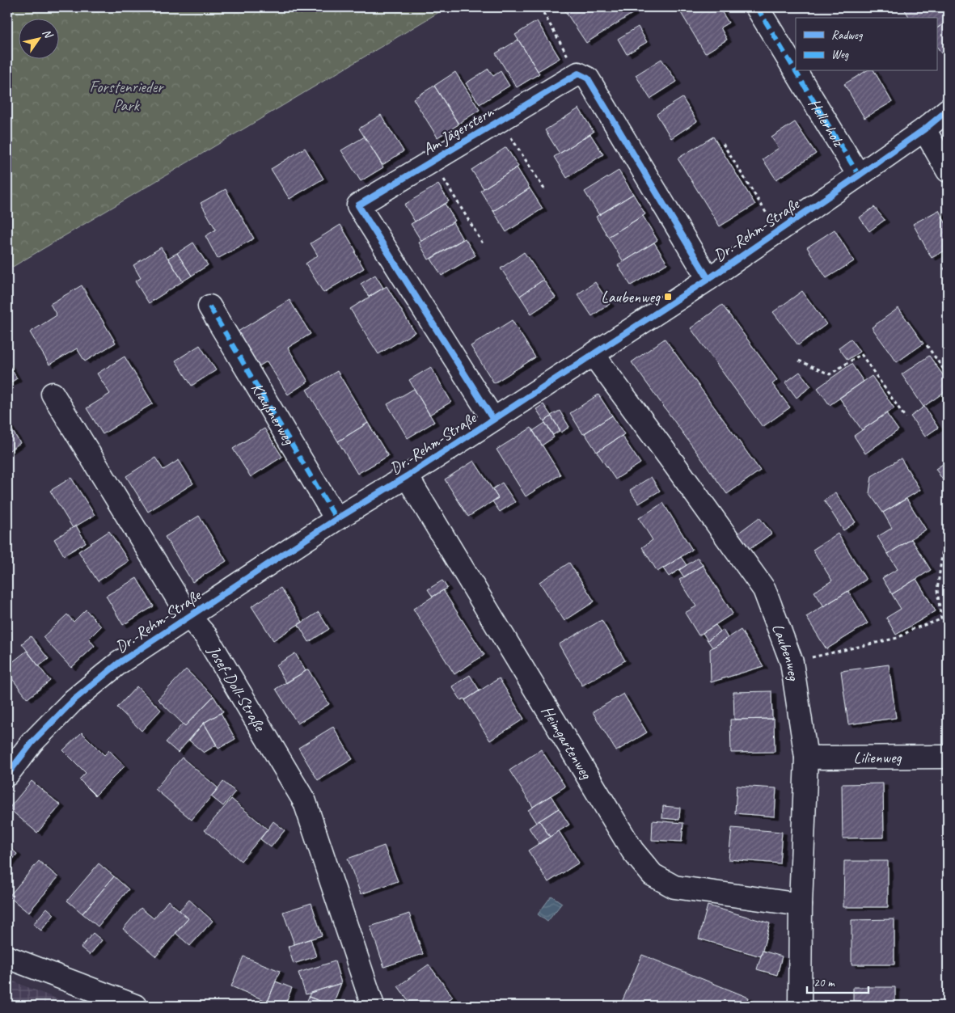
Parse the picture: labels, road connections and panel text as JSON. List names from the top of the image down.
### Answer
{
  "streets": {
    "street": [
      "Hellerholz",
      "Am Jägerstern",
      "Dr.-Rehm-Straße",
      "Klaußnerweg",
      "Laubenweg",
      "Josef-Doll-Straße",
      "Heimgartenweg",
      "Lilienweg"
    ]
  },
  "crossings": [
    ["Hellerholz", "Dr.-Rehm-Straße"],
    ["Am Jägerstern", "Dr.-Rehm-Straße"],
    ["Dr.-Rehm-Straße", "Klaußnerweg"],
    ["Dr.-Rehm-Straße", "Laubenweg"],
    ["Dr.-Rehm-Straße", "Josef-Doll-Straße"],
    ["Dr.-Rehm-Straße", "Heimgartenweg"],
    ["Laubenweg", "Heimgartenweg"],
    ["Laubenweg", "Lilienweg"]
  ],
  "parks": ["Forstenrieder Park"],
  "places": {
    "transit": ["Laubenweg"]
  },
  "legend": ["Radweg", "Weg"],
  "scale_bar": "20 m",
  "north": "top right"
}
